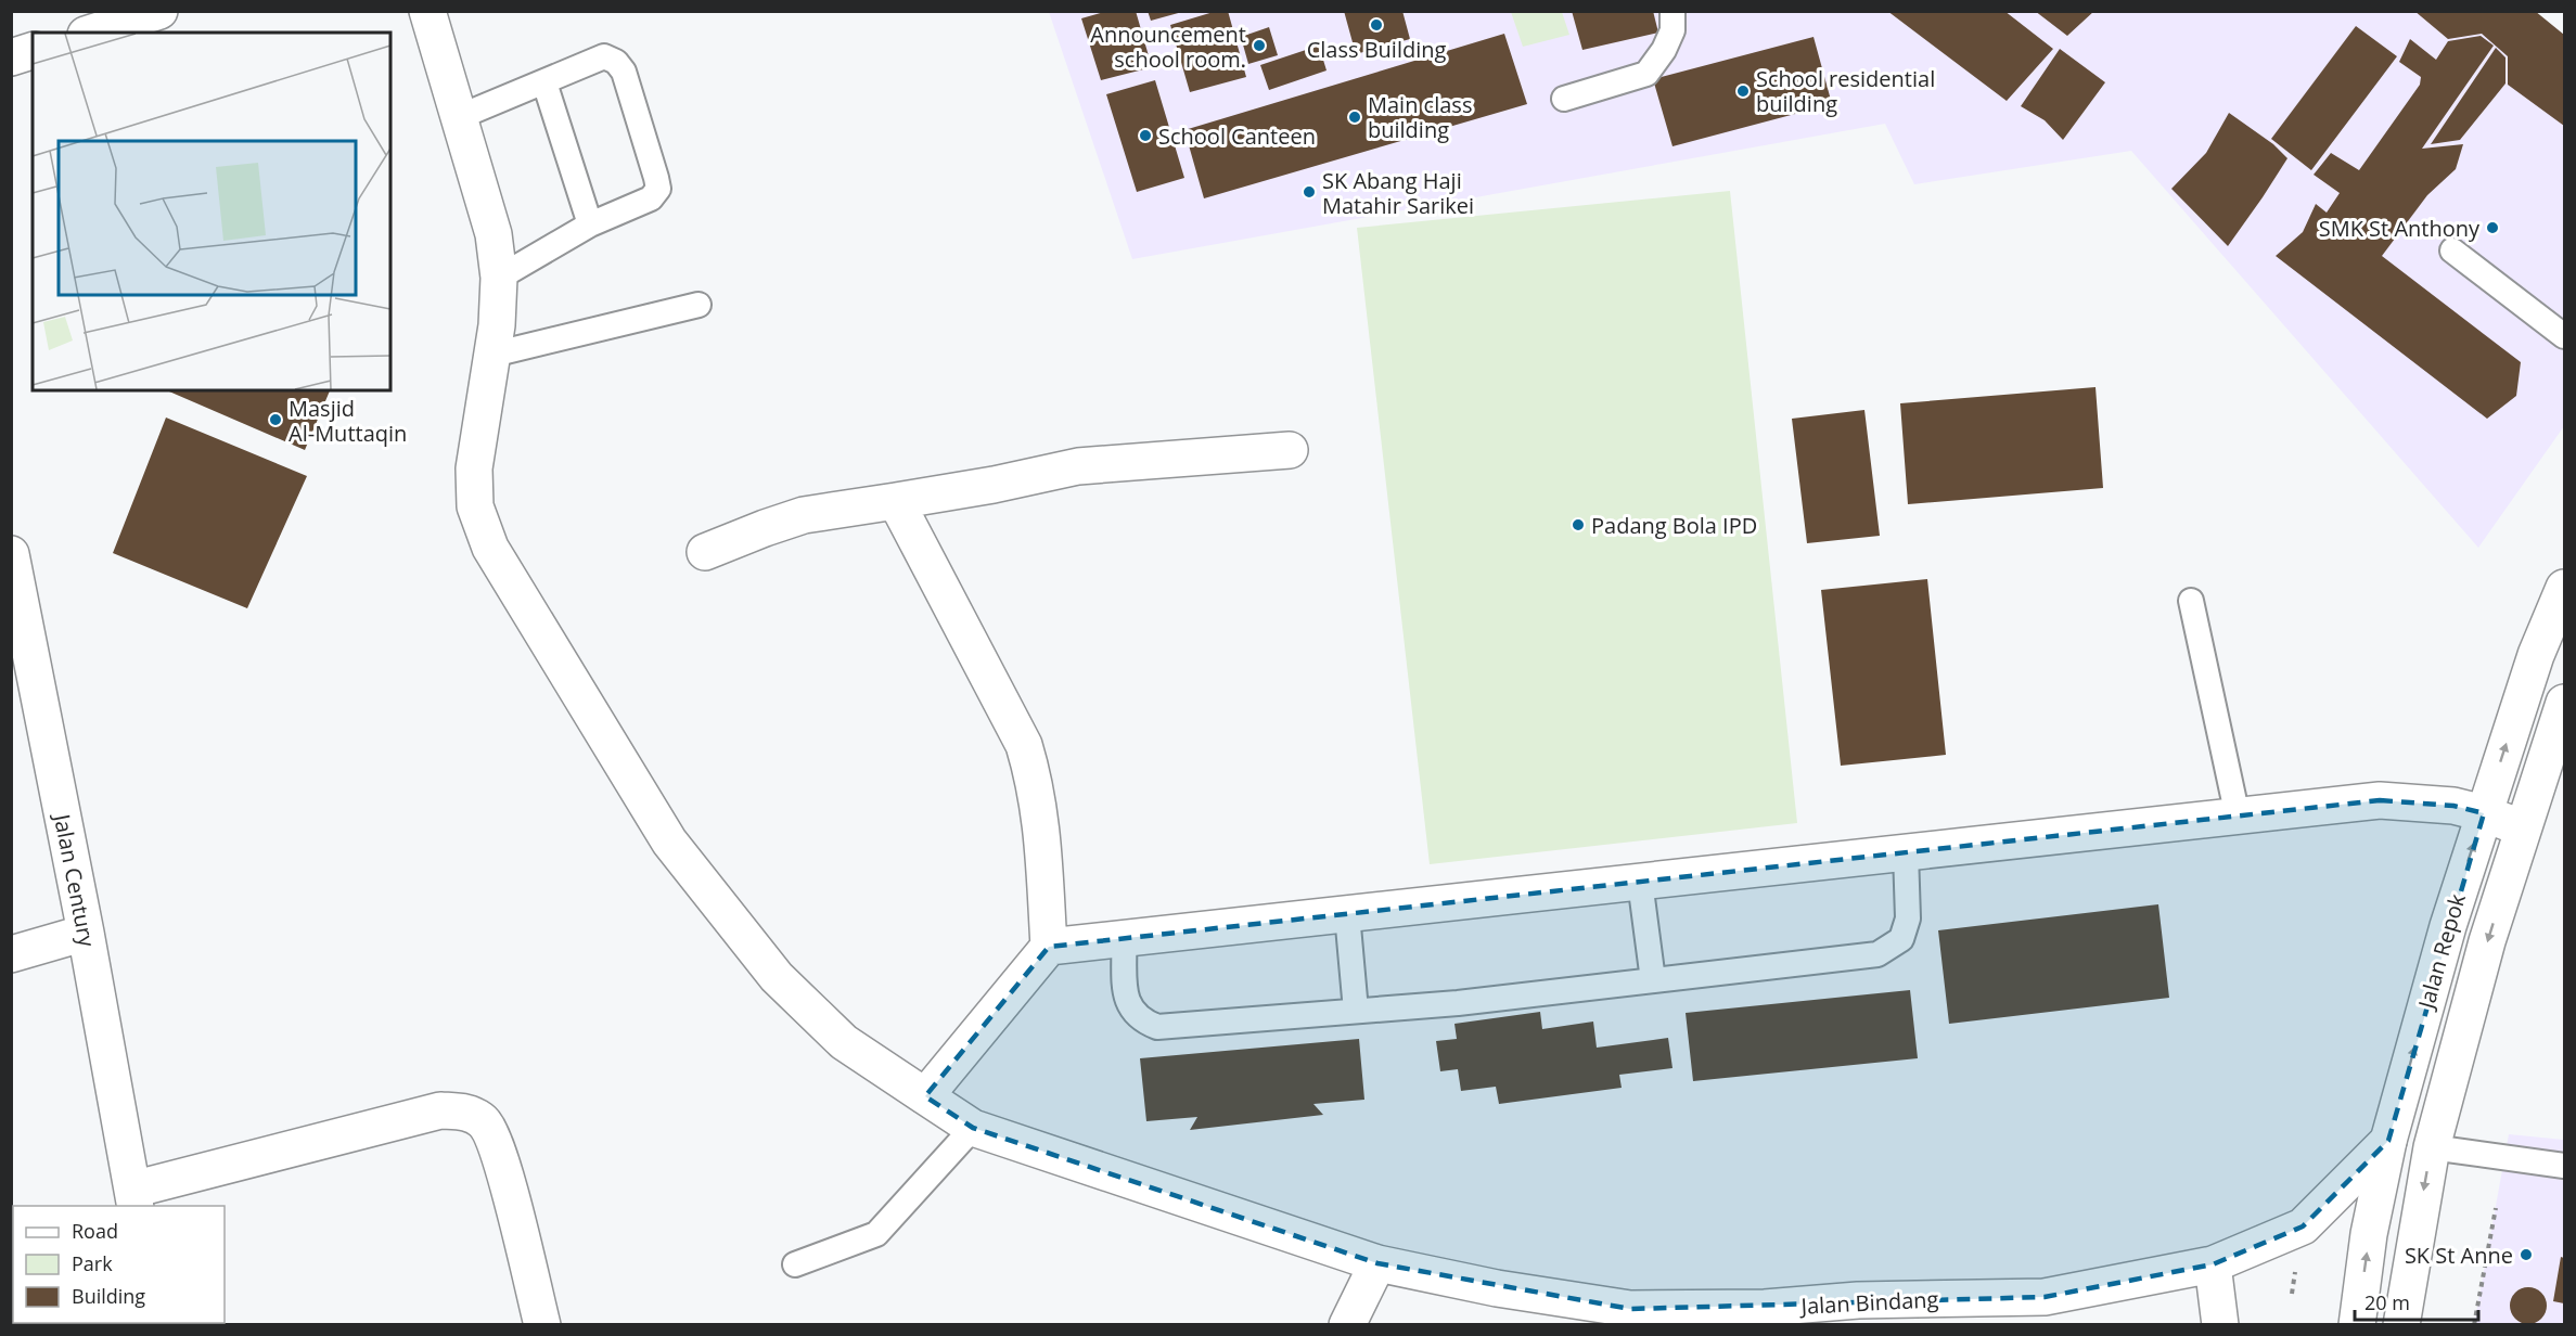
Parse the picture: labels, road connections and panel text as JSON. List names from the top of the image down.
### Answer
{
  "streets": {
    "street": ["Jalan Century", "Jalan Repok", "Jalan Bindang"]
  },
  "crossings": [
    ["Jalan Repok", "Jalan Bindang"]
  ],
  "places": [
    "Class Building",
    "Announcement school room.",
    "School residential building",
    "Main class building",
    "School Canteen",
    "SK Abang Haji Matahir Sarikei",
    "SMK St Anthony",
    "Masjid Al-Muttaqin",
    "Padang Bola IPD",
    "SK St Anne"
  ],
  "legend": ["Road", "Park", "Building"],
  "scale_bar": "20 m"
}
